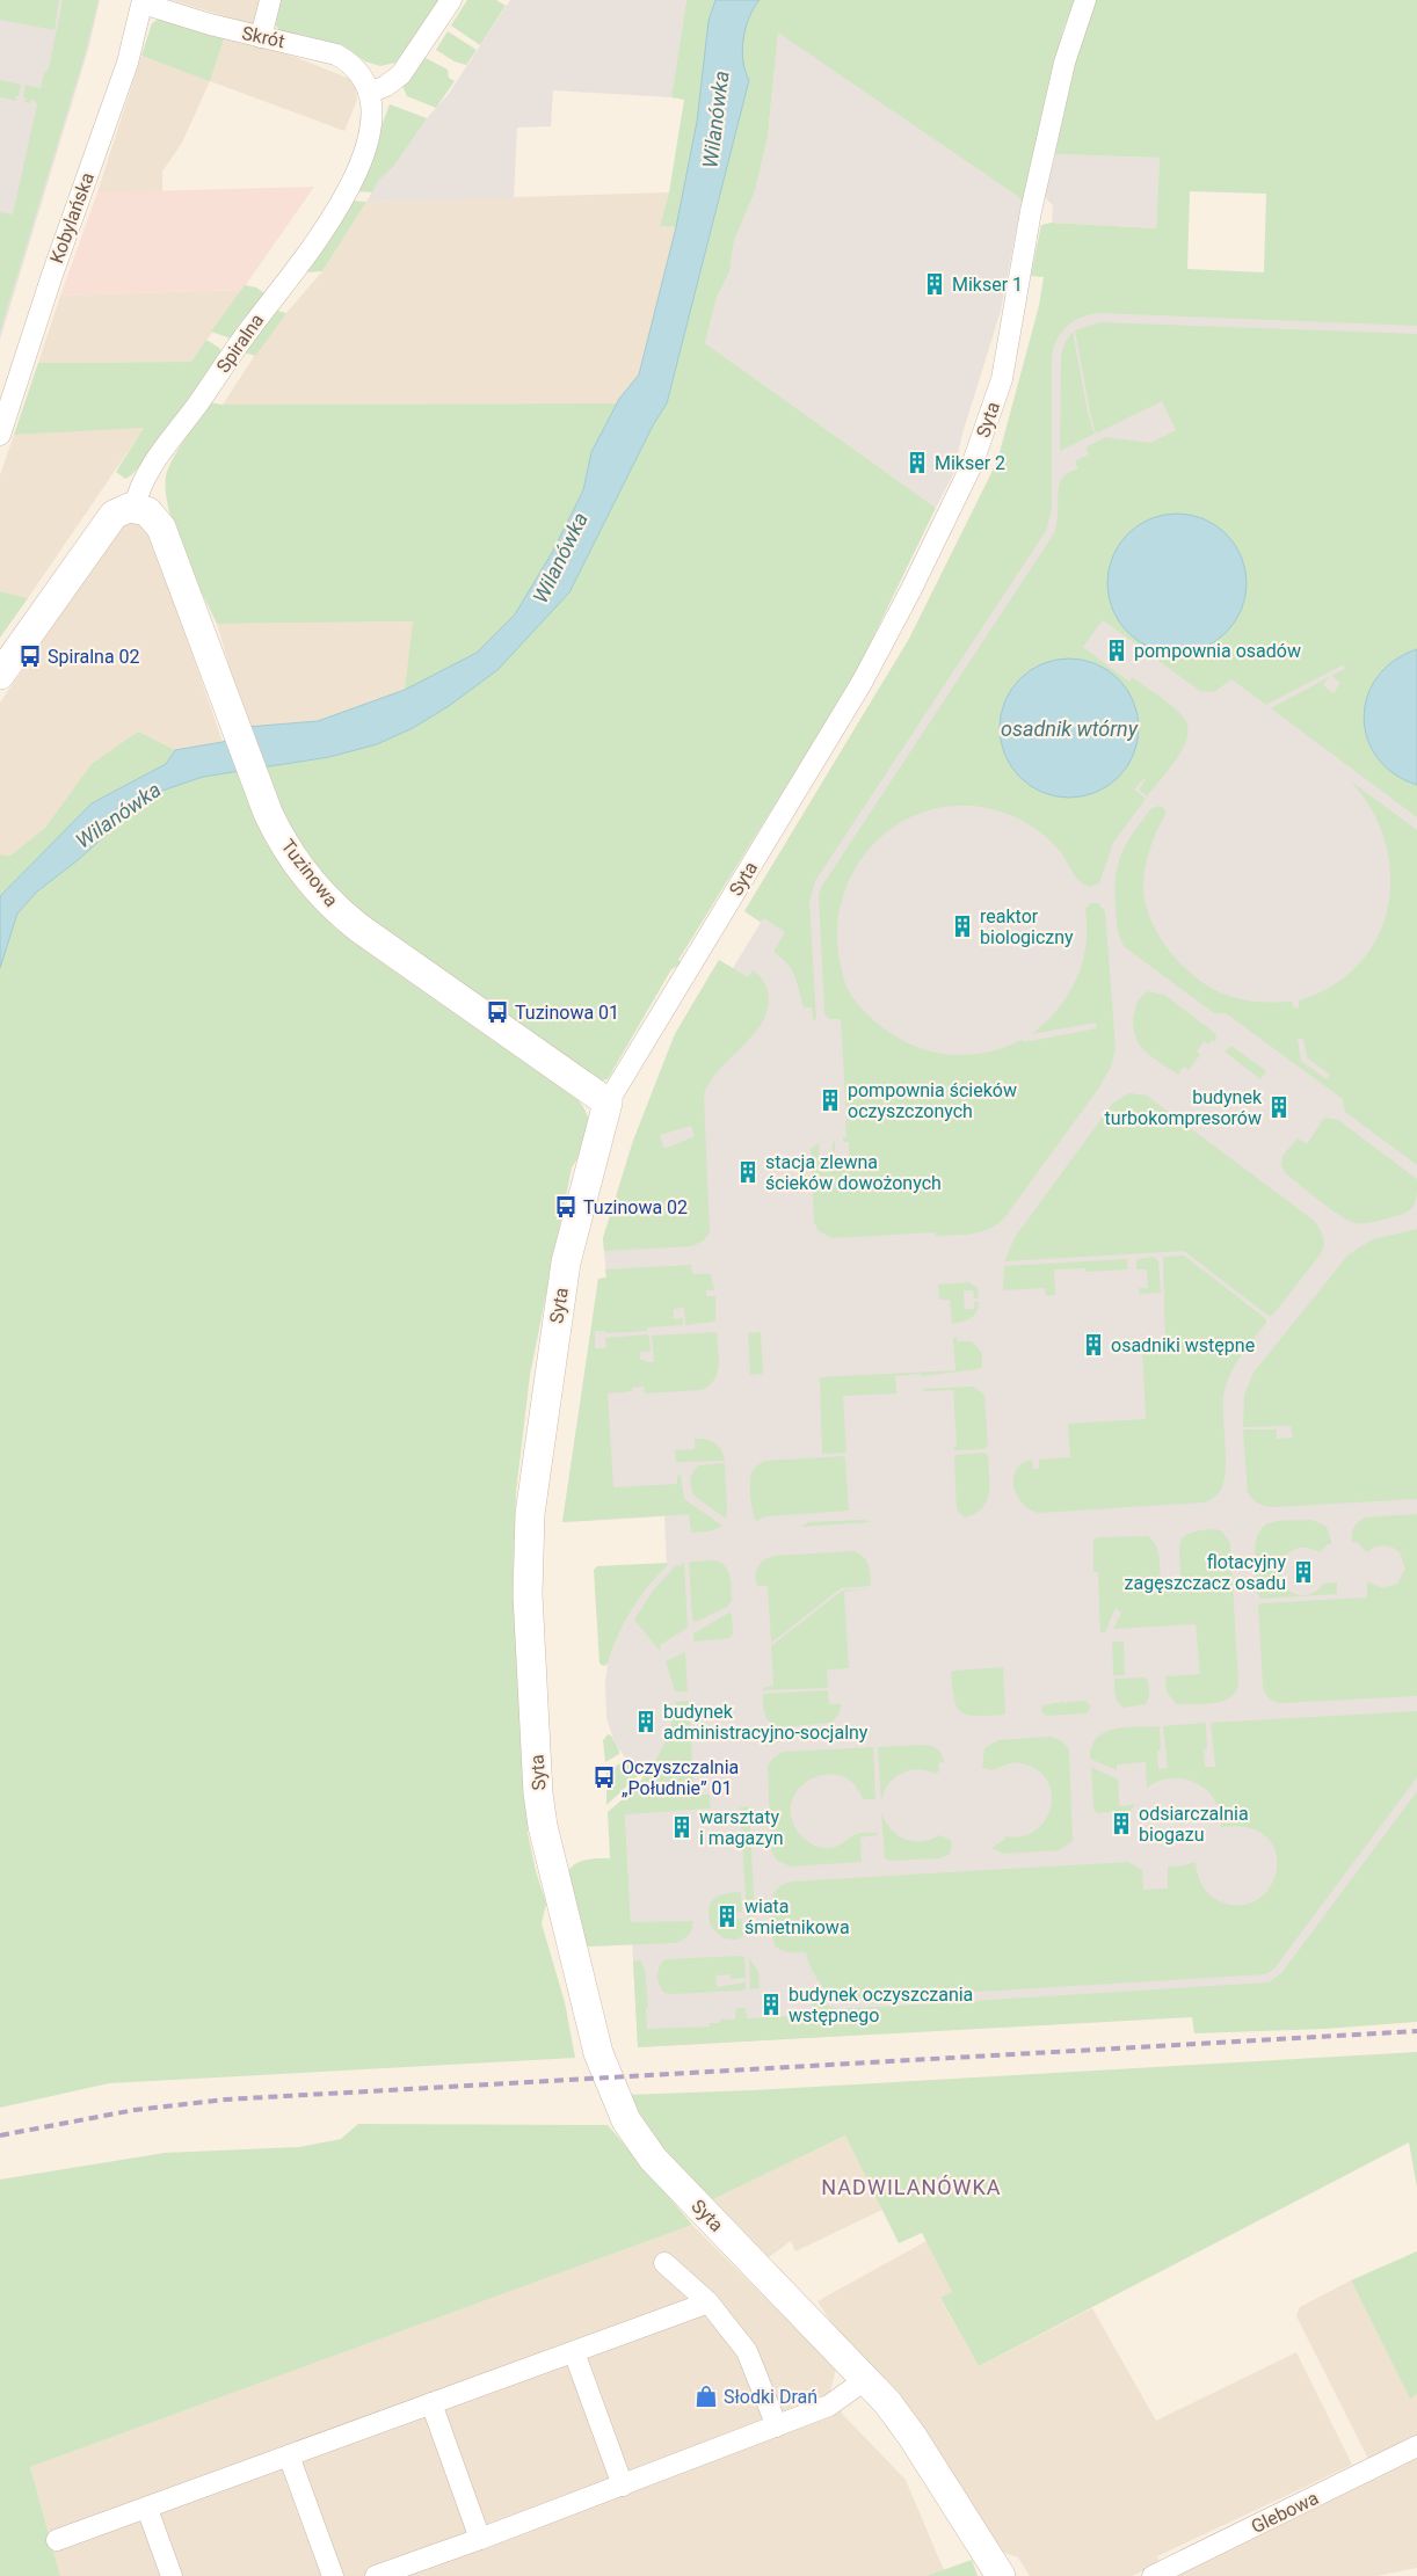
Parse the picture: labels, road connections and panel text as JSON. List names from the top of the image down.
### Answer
{
  "streets": {
    "street": [
      "Skrót",
      "Kobylańska",
      "Spiralna",
      "Syta",
      "Tuzinowa",
      "Glebowa"
    ]
  },
  "crossings": [
    ["Skrót", "Kobylańska"],
    ["Skrót", "Spiralna"],
    ["Spiralna", "Tuzinowa"],
    ["Syta", "Tuzinowa"]
  ],
  "districts": ["NADWILANÓWKA"],
  "water": ["Wilanówka", "osadnik wtórny"],
  "places": {
    "building": [
      "Mikser 1",
      "Mikser 2",
      "pompownia osadów",
      "reaktor biologiczny",
      "pompownia ścieków oczyszczonych",
      "budynek turbokompresorów",
      "stacja zlewna ścieków dowożonych",
      "osadniki wstępne",
      "flotacyjny zagęszczacz osadu",
      "budynek administracyjno-socjalny",
      "odsiarczalnia biogazu",
      "warsztaty i magazyn",
      "wiata śmietnikowa",
      "budynek oczyszczania wstępnego"
    ],
    "bus stop": [
      "Spiralna 02",
      "Tuzinowa 01",
      "Tuzinowa 02",
      "Oczyszczalnia „Południe” 01"
    ],
    "shop": ["Słodki Drań"]
  }
}
